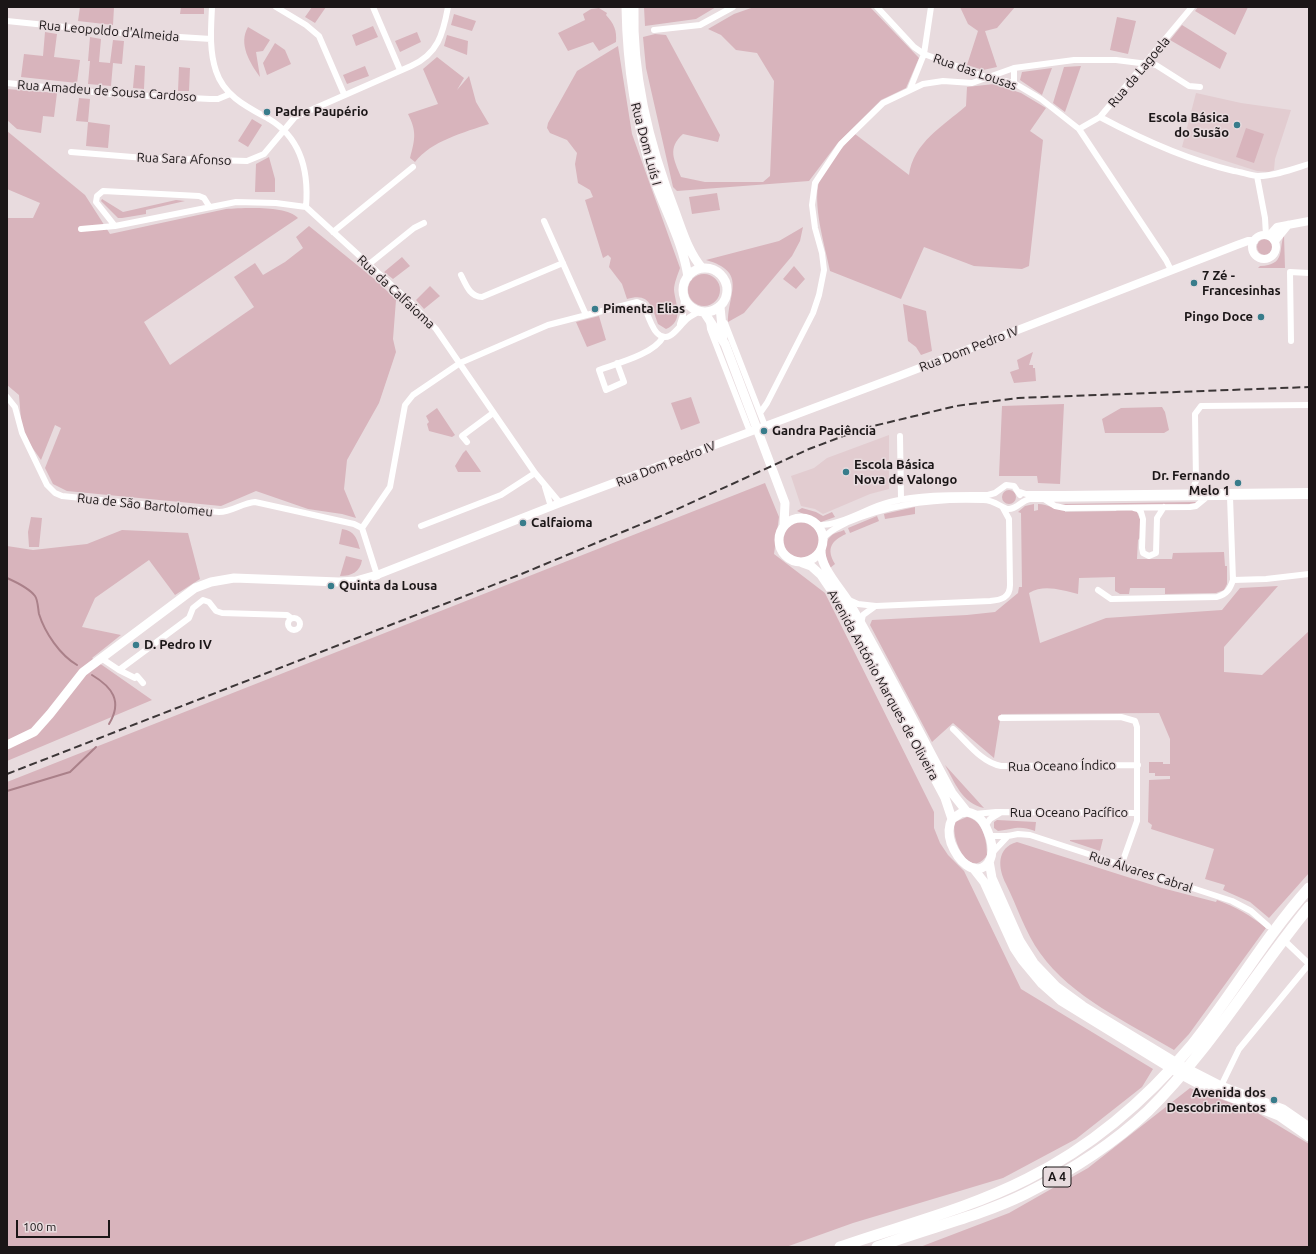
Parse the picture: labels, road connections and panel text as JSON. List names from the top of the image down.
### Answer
{
  "streets": {
    "highway": ["A 4"],
    "main road": ["Rua Dom Luís I", "Rua Dom Pedro IV", "Avenida António Marques de Oliveira"],
    "street": [
      "Rua Leopoldo d'Almeida",
      "Rua das Lousas",
      "Rua da Lagoela",
      "Rua Amadeu de Sousa Cardoso",
      "Rua Sara Afonso",
      "Rua da Calfaioma",
      "Rua de São Bartolomeu",
      "Rua Oceano Índico",
      "Rua Oceano Pacífico",
      "Rua Álvares Cabral"
    ]
  },
  "crossings": [
    ["Rua das Lousas", "Rua da Lagoela"],
    ["Rua das Lousas", "Rua Dom Pedro IV"],
    ["Rua da Calfaioma", "Rua Dom Pedro IV"],
    ["Avenida António Marques de Oliveira", "Rua Oceano Pacífico"],
    ["Avenida António Marques de Oliveira", "Rua Álvares Cabral"],
    ["Rua Oceano Pacífico", "Rua Álvares Cabral"]
  ],
  "places": [
    "Padre Paupério",
    "Escola Básica do Susão",
    "7 Zé - Francesinhas",
    "Pimenta Elias",
    "Pingo Doce",
    "Gandra Paciência",
    "Escola Básica Nova de Valongo",
    "Dr. Fernando Melo 1",
    "Calfaioma",
    "Quinta da Lousa",
    "D. Pedro IV",
    "Avenida dos Descobrimentos"
  ],
  "scale_bar": "100 m"
}
